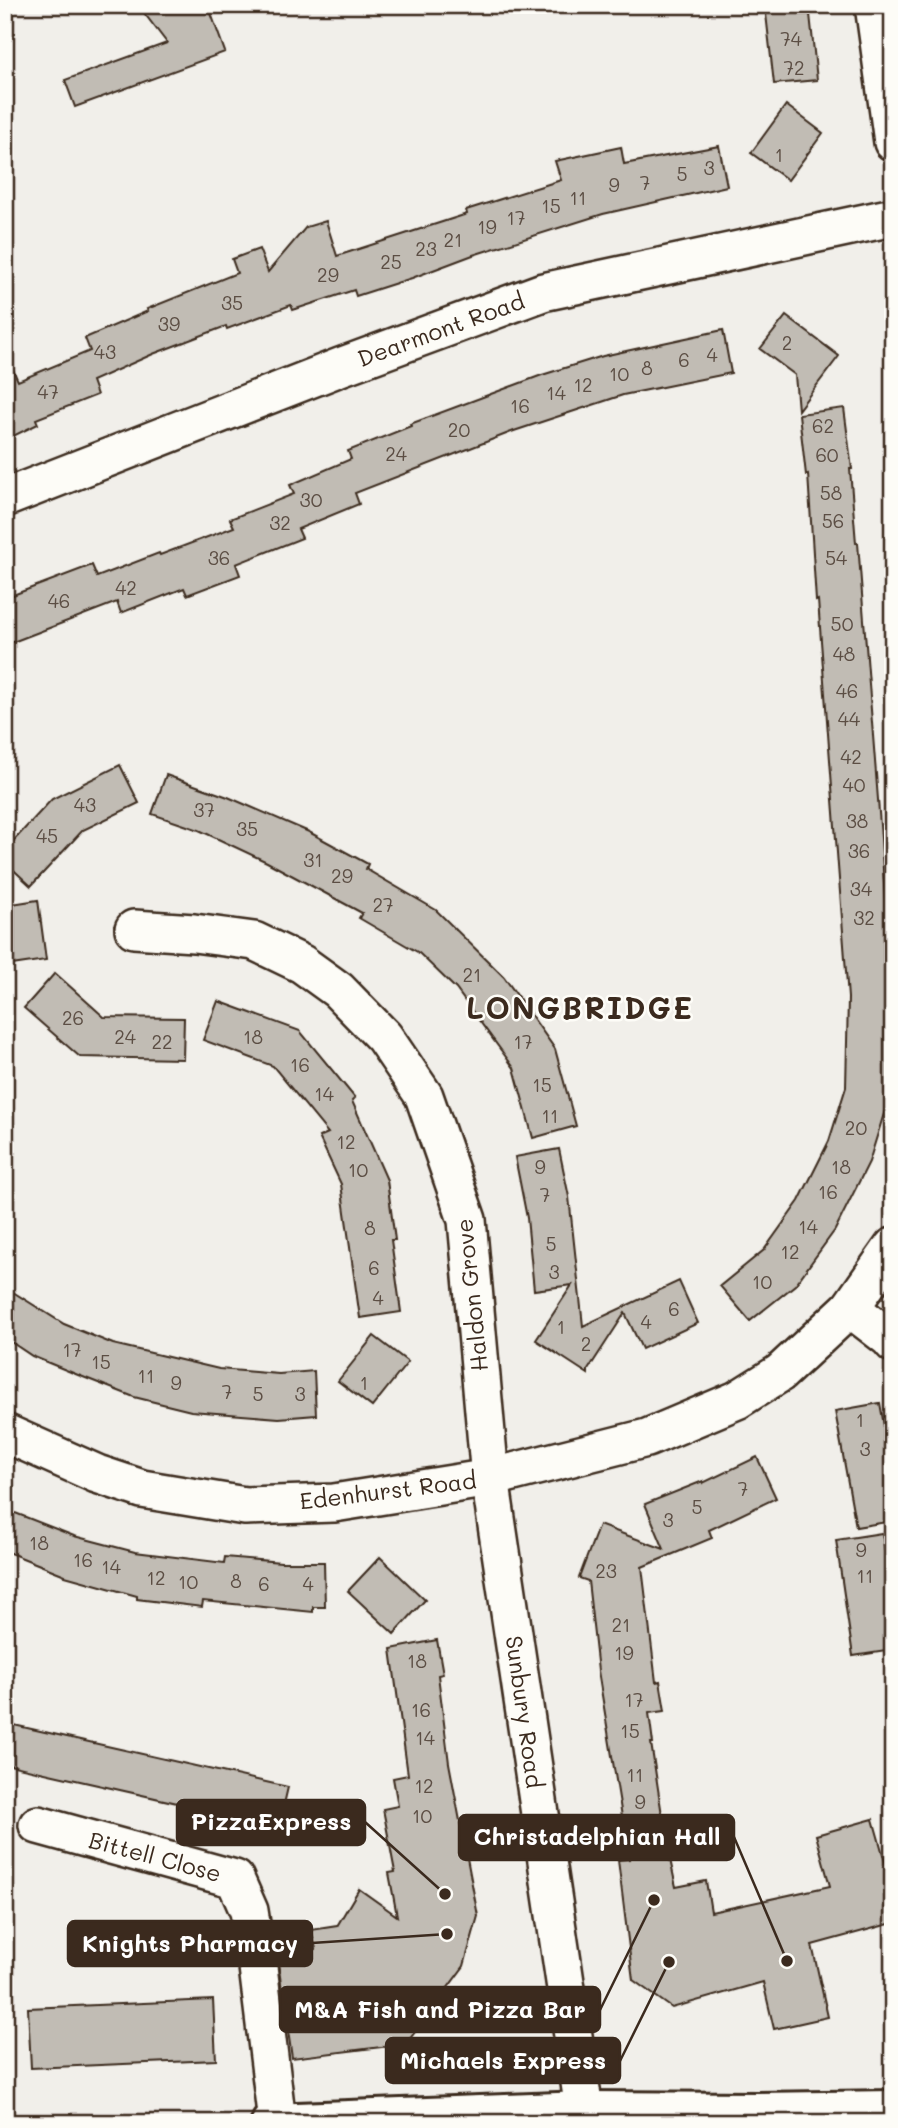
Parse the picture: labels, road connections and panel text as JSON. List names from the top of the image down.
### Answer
{
  "streets": {
    "street": [
      "Dearmont Road",
      "Haldon Grove",
      "Edenhurst Road",
      "Sunbury Road",
      "Bittell Close"
    ]
  },
  "crossings": [
    ["Haldon Grove", "Edenhurst Road"],
    ["Haldon Grove", "Sunbury Road"],
    ["Edenhurst Road", "Sunbury Road"]
  ],
  "districts": ["LONGBRIDGE"],
  "places": [
    "PizzaExpress",
    "M&A Fish and Pizza Bar",
    "Knights Pharmacy",
    "Christadelphian Hall",
    "Michaels Express"
  ],
  "house_numbers": [
    "74",
    "72",
    "1",
    "3",
    "5",
    "7",
    "9",
    "11",
    "15",
    "17",
    "19",
    "21",
    "23",
    "25",
    "29",
    "35",
    "39",
    "2",
    "43",
    "4",
    "6",
    "8",
    "10",
    "12",
    "47",
    "14",
    "16",
    "62",
    "20",
    "24",
    "60",
    "58",
    "30",
    "56",
    "32",
    "36",
    "54",
    "42",
    "46",
    "50",
    "48",
    "46",
    "44",
    "42",
    "40",
    "43",
    "37",
    "38",
    "35",
    "45",
    "36",
    "31",
    "29",
    "34",
    "27",
    "32",
    "21",
    "26",
    "24",
    "18",
    "22",
    "17",
    "16",
    "15",
    "14",
    "11",
    "20",
    "12",
    "9",
    "18",
    "10",
    "16",
    "7",
    "14",
    "8",
    "5",
    "12",
    "6",
    "3",
    "10",
    "4",
    "6",
    "4",
    "1",
    "2",
    "17",
    "15",
    "11",
    "9",
    "1",
    "7",
    "5",
    "3",
    "1",
    "3",
    "7",
    "5",
    "3",
    "18",
    "9",
    "16",
    "14",
    "23",
    "11",
    "12",
    "8",
    "10",
    "6",
    "4",
    "21",
    "19",
    "18",
    "17",
    "16",
    "15",
    "14",
    "11",
    "12",
    "9",
    "10"
  ]
}
